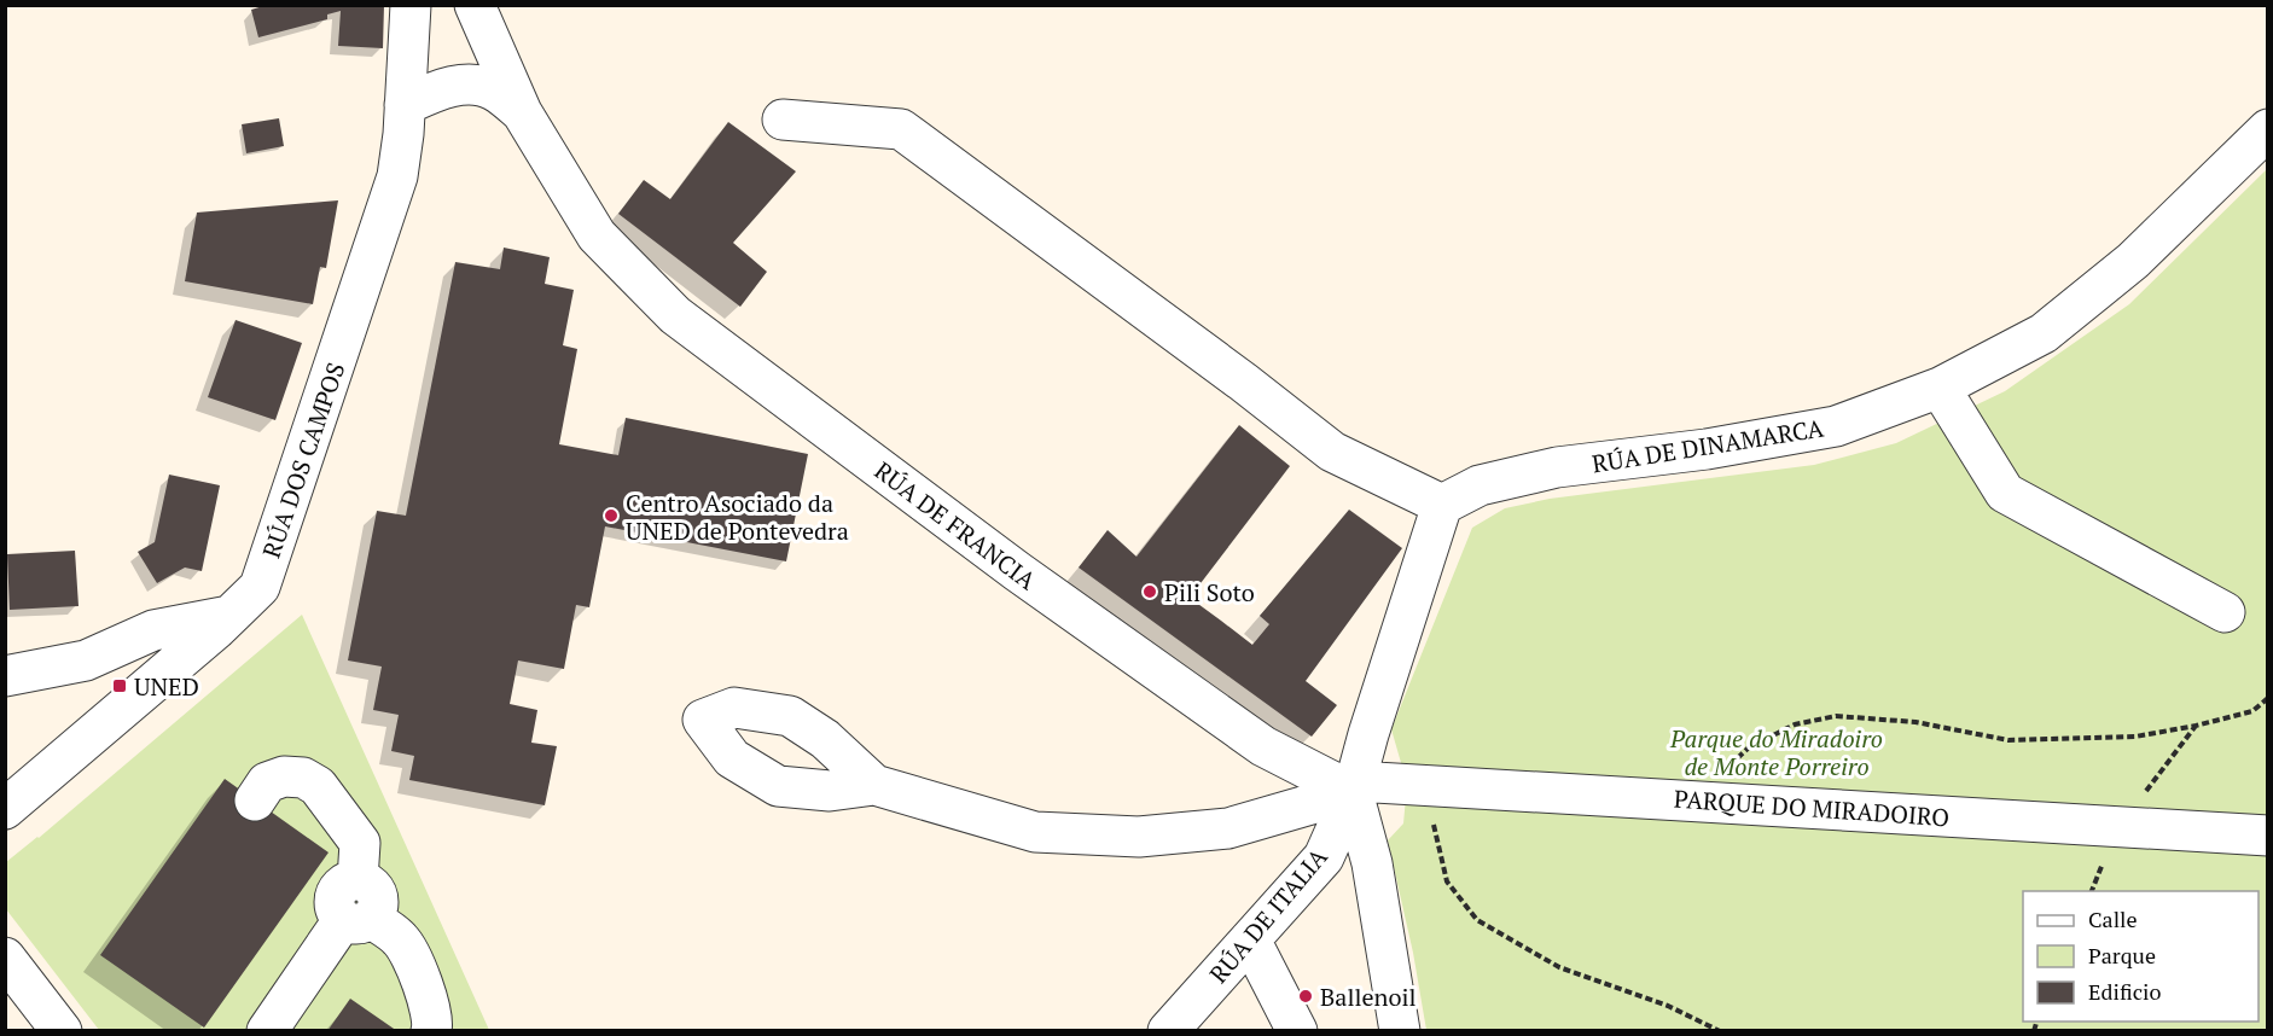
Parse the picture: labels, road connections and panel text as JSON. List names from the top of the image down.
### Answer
{
  "streets": {
    "street": [
      "RÚA DE DINAMARCA",
      "RÚA DOS CAMPOS",
      "RÚA DE FRANCIA",
      "PARQUE DO MIRADOIRO",
      "RÚA DE ITALIA"
    ]
  },
  "crossings": [
    ["RÚA DE FRANCIA", "PARQUE DO MIRADOIRO"],
    ["RÚA DE FRANCIA", "RÚA DE ITALIA"],
    ["PARQUE DO MIRADOIRO", "RÚA DE ITALIA"]
  ],
  "parks": ["Parque do Miradoiro de Monte Porreiro"],
  "places": {
    "other": ["Centro Asociado da UNED de Pontevedra", "Pili Soto", "Ballenoil"],
    "transit": ["UNED"]
  },
  "legend": ["Calle", "Parque", "Edificio"]
}
